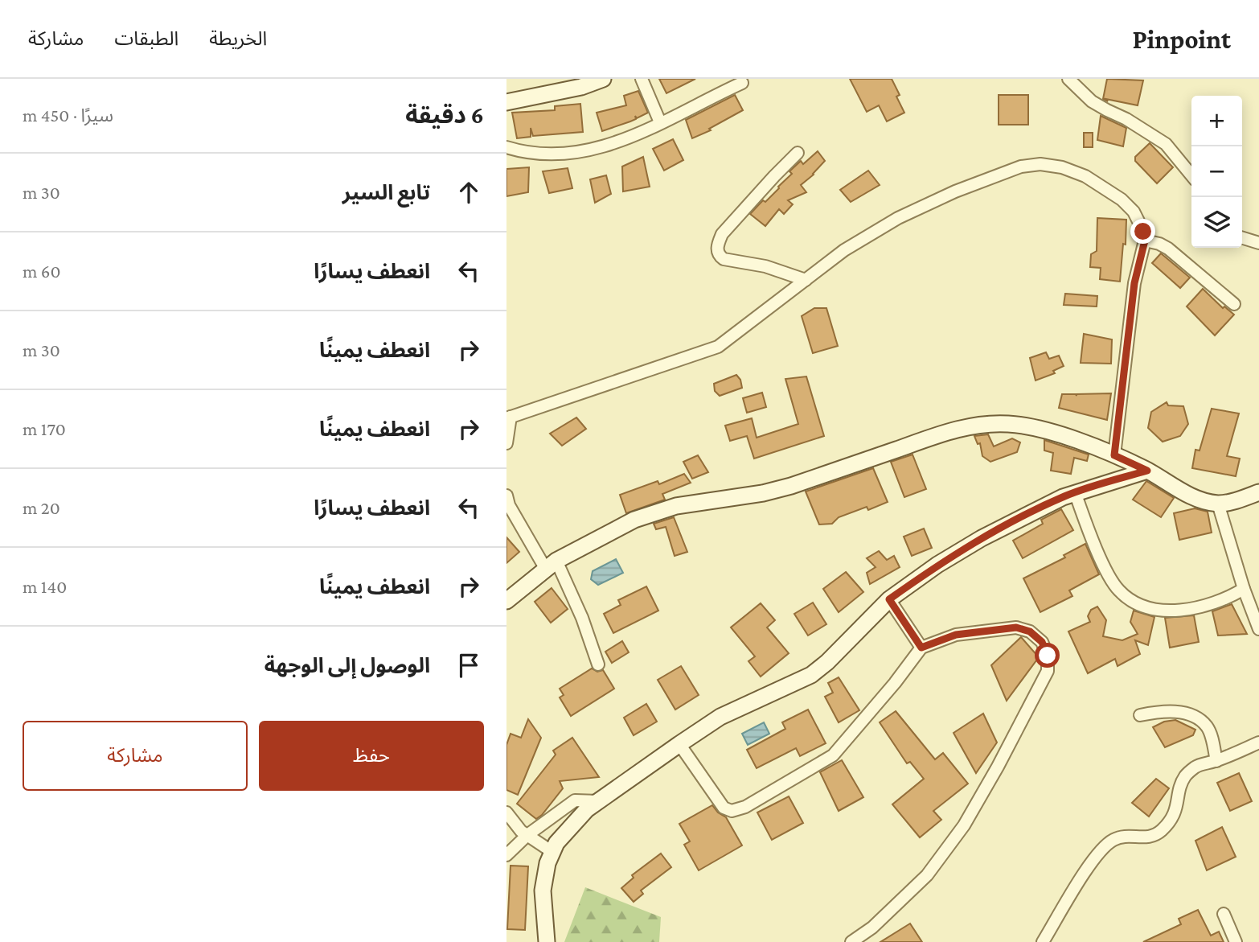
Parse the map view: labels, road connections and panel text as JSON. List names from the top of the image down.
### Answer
{
  "page": {
    "header": "Pinpoint",
    "nav": ["الخريطة", "الطبقات", "مشاركة"],
    "heading": ["6 دقيقة", "سيرًا · 450 m"],
    "map_buttons": ["+", "−"],
    "list": [
      ["تابع السير", "30 m"],
      ["انعطف يسارًا", "60 m"],
      ["انعطف يمينًا", "30 m"],
      ["انعطف يمينًا", "170 m"],
      ["انعطف يسارًا", "20 m"],
      ["انعطف يمينًا", "140 m"],
      "الوصول إلى الوجهة"
    ],
    "buttons": ["حفظ", "مشاركة"]
  }
}
